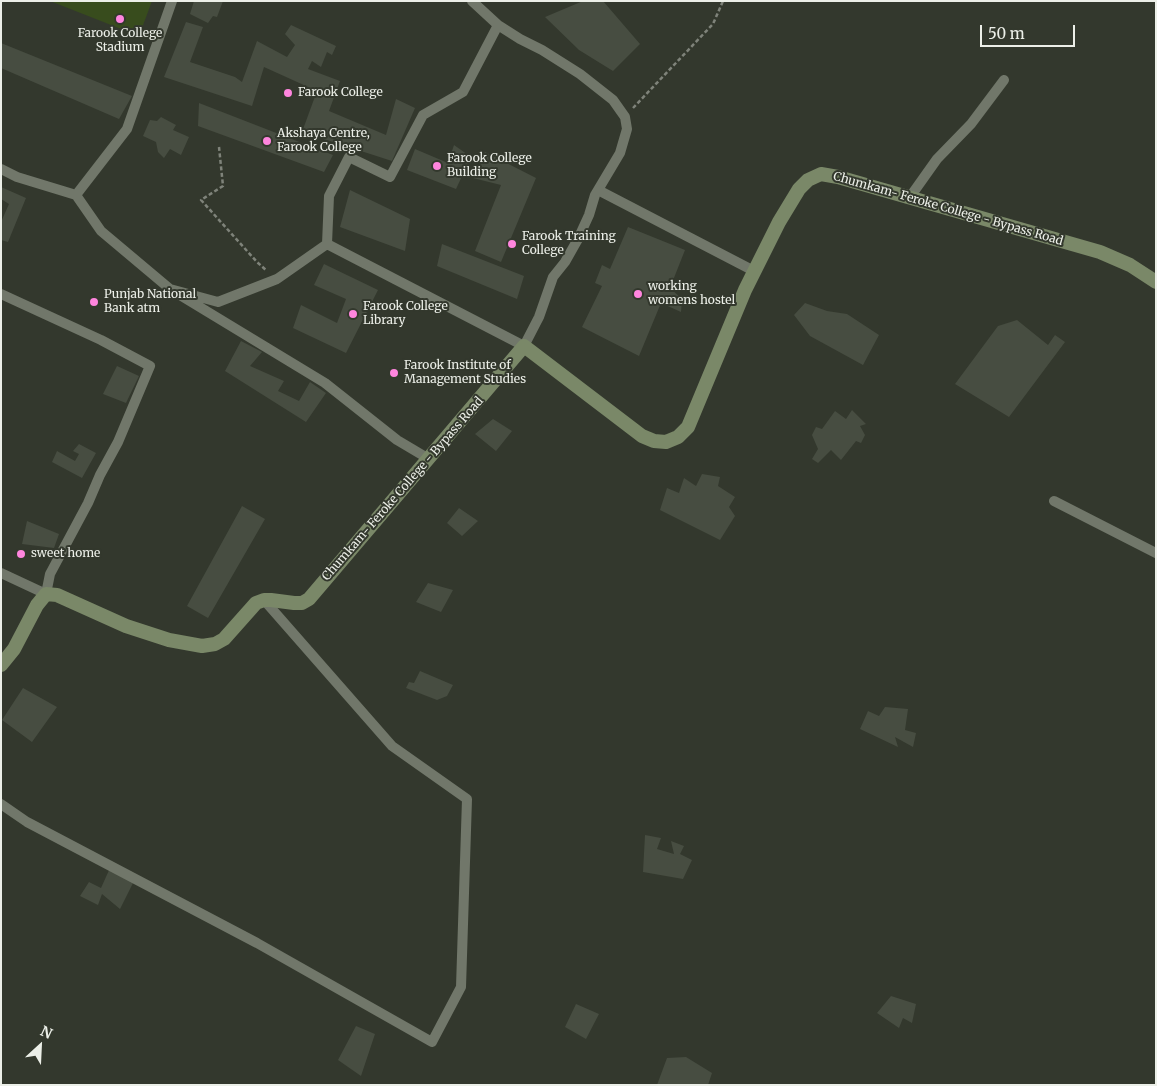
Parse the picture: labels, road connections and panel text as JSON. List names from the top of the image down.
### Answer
{
  "streets": {
    "main road": ["Chumkam- Feroke College - Bypass Road"]
  },
  "places": [
    "Farook College Stadium",
    "Farook College",
    "Akshaya Centre, Farook College",
    "Farook College Building",
    "Farook Training College",
    "working womens hostel",
    "Punjab National Bank atm",
    "Farook College Library",
    "Farook Institute of Management Studies",
    "sweet home"
  ],
  "scale_bar": "50 m",
  "north": "top right"
}
